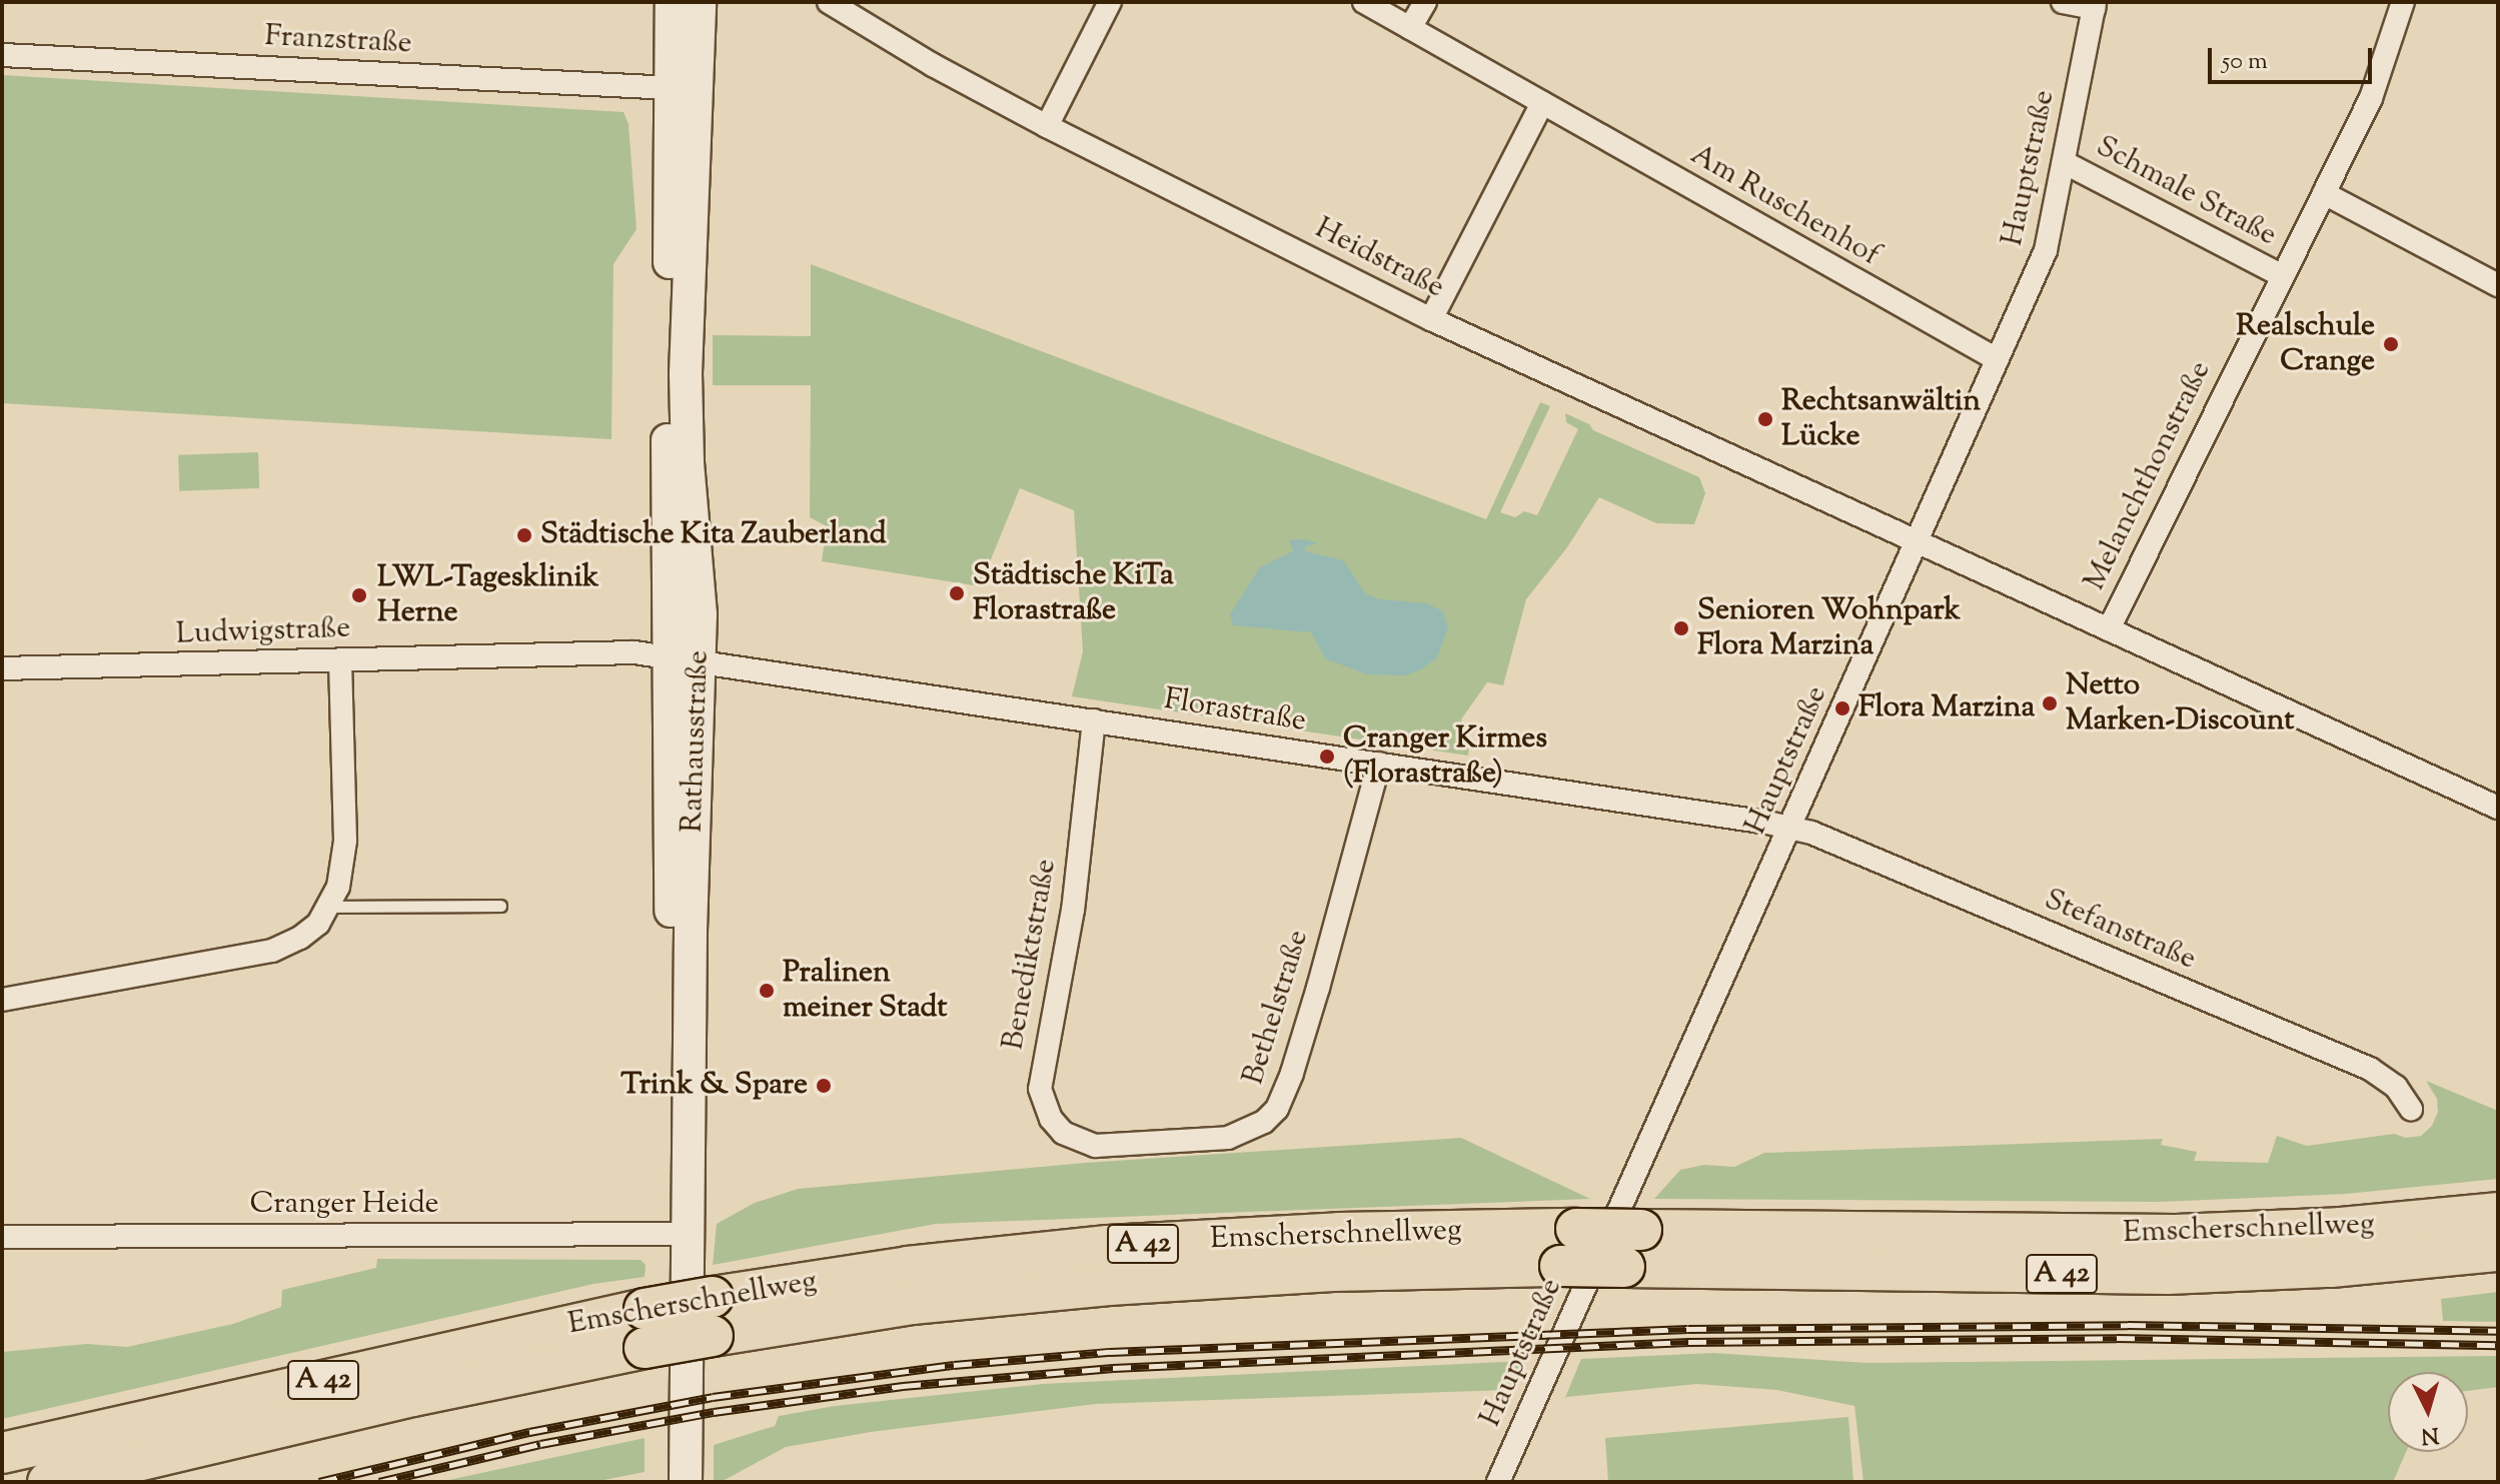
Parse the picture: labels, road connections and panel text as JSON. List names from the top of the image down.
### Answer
{
  "streets": {
    "highway": ["Emscherschnellweg", "A 42"],
    "street": [
      "Franzstraße",
      "Hauptstraße",
      "Schmale Straße",
      "Am Ruschenhof",
      "Heidstraße",
      "Melanchthonstraße",
      "Ludwigstraße",
      "Florastraße",
      "Rathausstraße",
      "Stefanstraße",
      "Benediktstraße",
      "Bethelstraße",
      "Cranger Heide"
    ]
  },
  "crossings": [
    ["Franzstraße", "Rathausstraße"],
    ["Hauptstraße", "Schmale Straße"],
    ["Hauptstraße", "Am Ruschenhof"],
    ["Hauptstraße", "Heidstraße"],
    ["Hauptstraße", "Florastraße"],
    ["Hauptstraße", "Stefanstraße"],
    ["Schmale Straße", "Melanchthonstraße"],
    ["Heidstraße", "Melanchthonstraße"],
    ["Ludwigstraße", "Florastraße"],
    ["Ludwigstraße", "Rathausstraße"],
    ["Florastraße", "Rathausstraße"],
    ["Florastraße", "Stefanstraße"],
    ["Florastraße", "Benediktstraße"],
    ["Florastraße", "Bethelstraße"],
    ["Rathausstraße", "Cranger Heide"],
    ["Benediktstraße", "Bethelstraße"]
  ],
  "places": [
    "Realschule Crange",
    "Rechtsanwältin Lücke",
    "Städtische Kita Zauberland",
    "Städtische KiTa Florastraße",
    "LWL-Tagesklinik Herne",
    "Senioren Wohnpark Flora Marzina",
    "Netto Marken-Discount",
    "Flora Marzina",
    "Cranger Kirmes (Florastraße)",
    "Pralinen meiner Stadt",
    "Trink & Spare"
  ],
  "scale_bar": "50 m",
  "north": "bottom"
}
